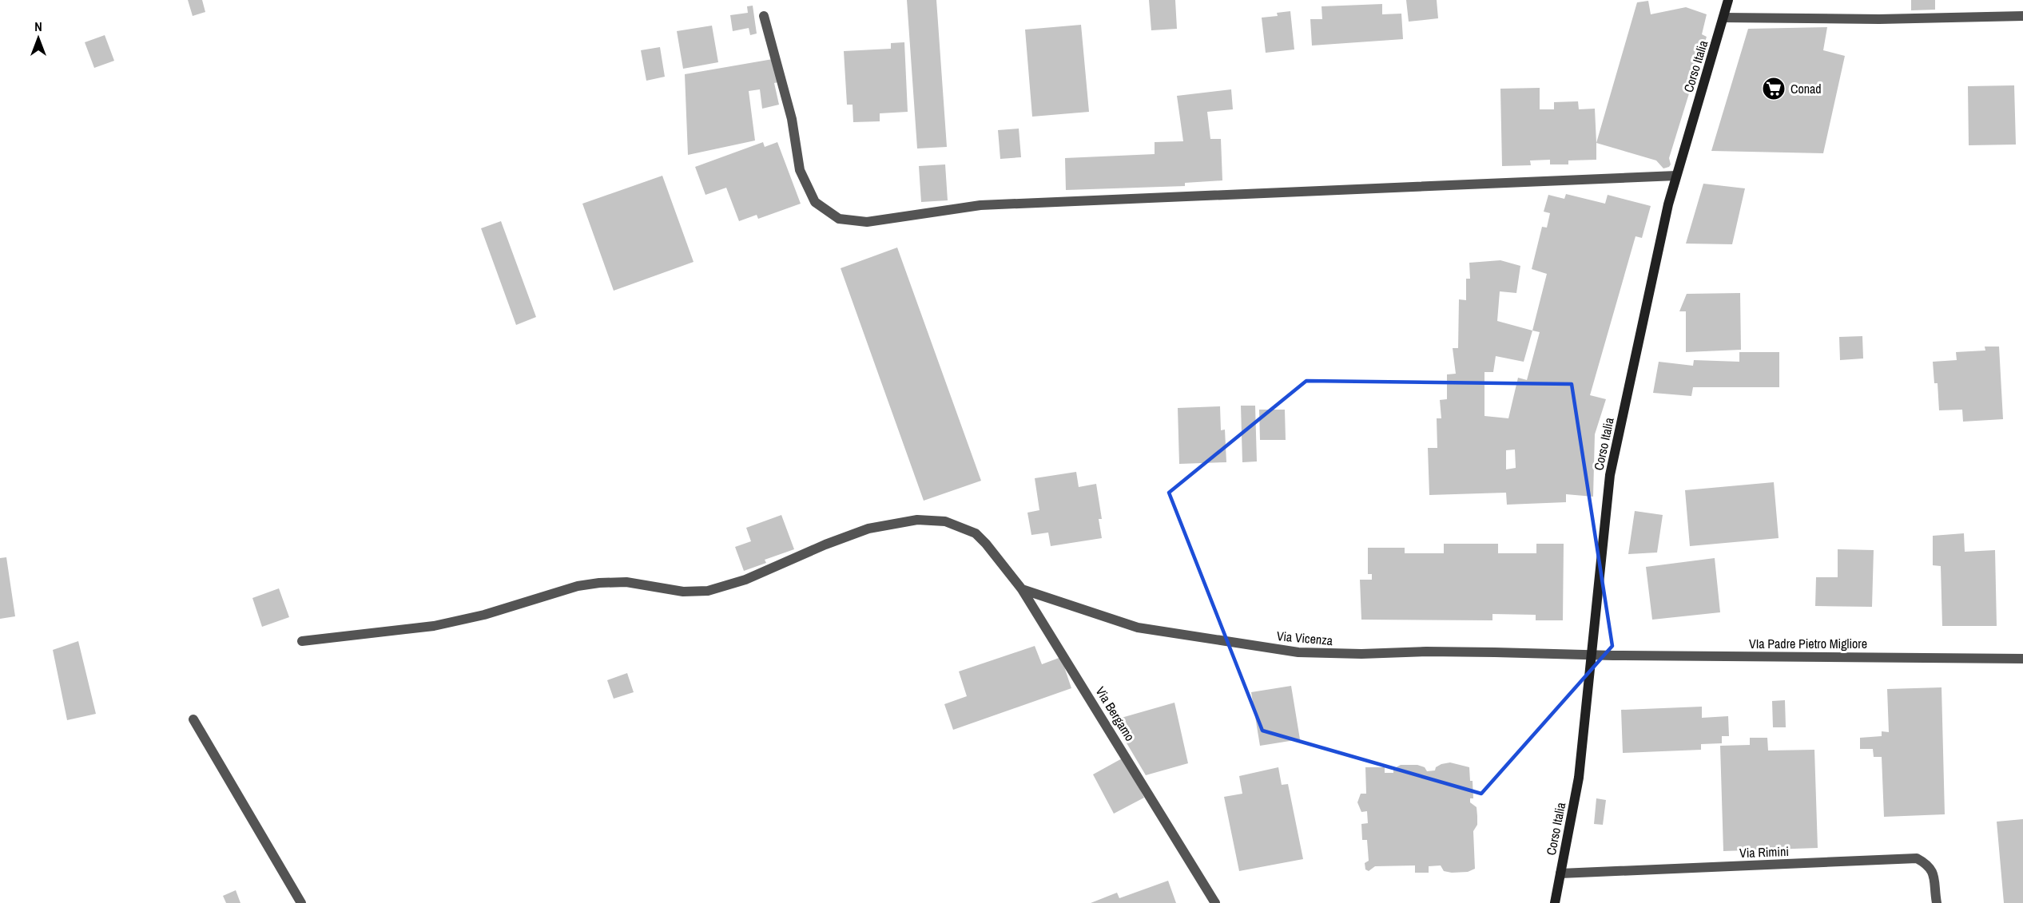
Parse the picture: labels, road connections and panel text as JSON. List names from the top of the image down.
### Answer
{
  "streets": {
    "street": [
      "Corso Italia",
      "Via Vicenza",
      "VIa Padre Pietro Migliore",
      "Via Bergamo",
      "Via Rimini"
    ]
  },
  "crossings": [
    ["Corso Italia", "Via Vicenza"],
    ["Corso Italia", "VIa Padre Pietro Migliore"],
    ["Corso Italia", "Via Rimini"],
    ["Via Vicenza", "VIa Padre Pietro Migliore"],
    ["Via Vicenza", "Via Bergamo"]
  ],
  "places": {
    "supermarket": ["Conad"]
  },
  "north": "top"
}
